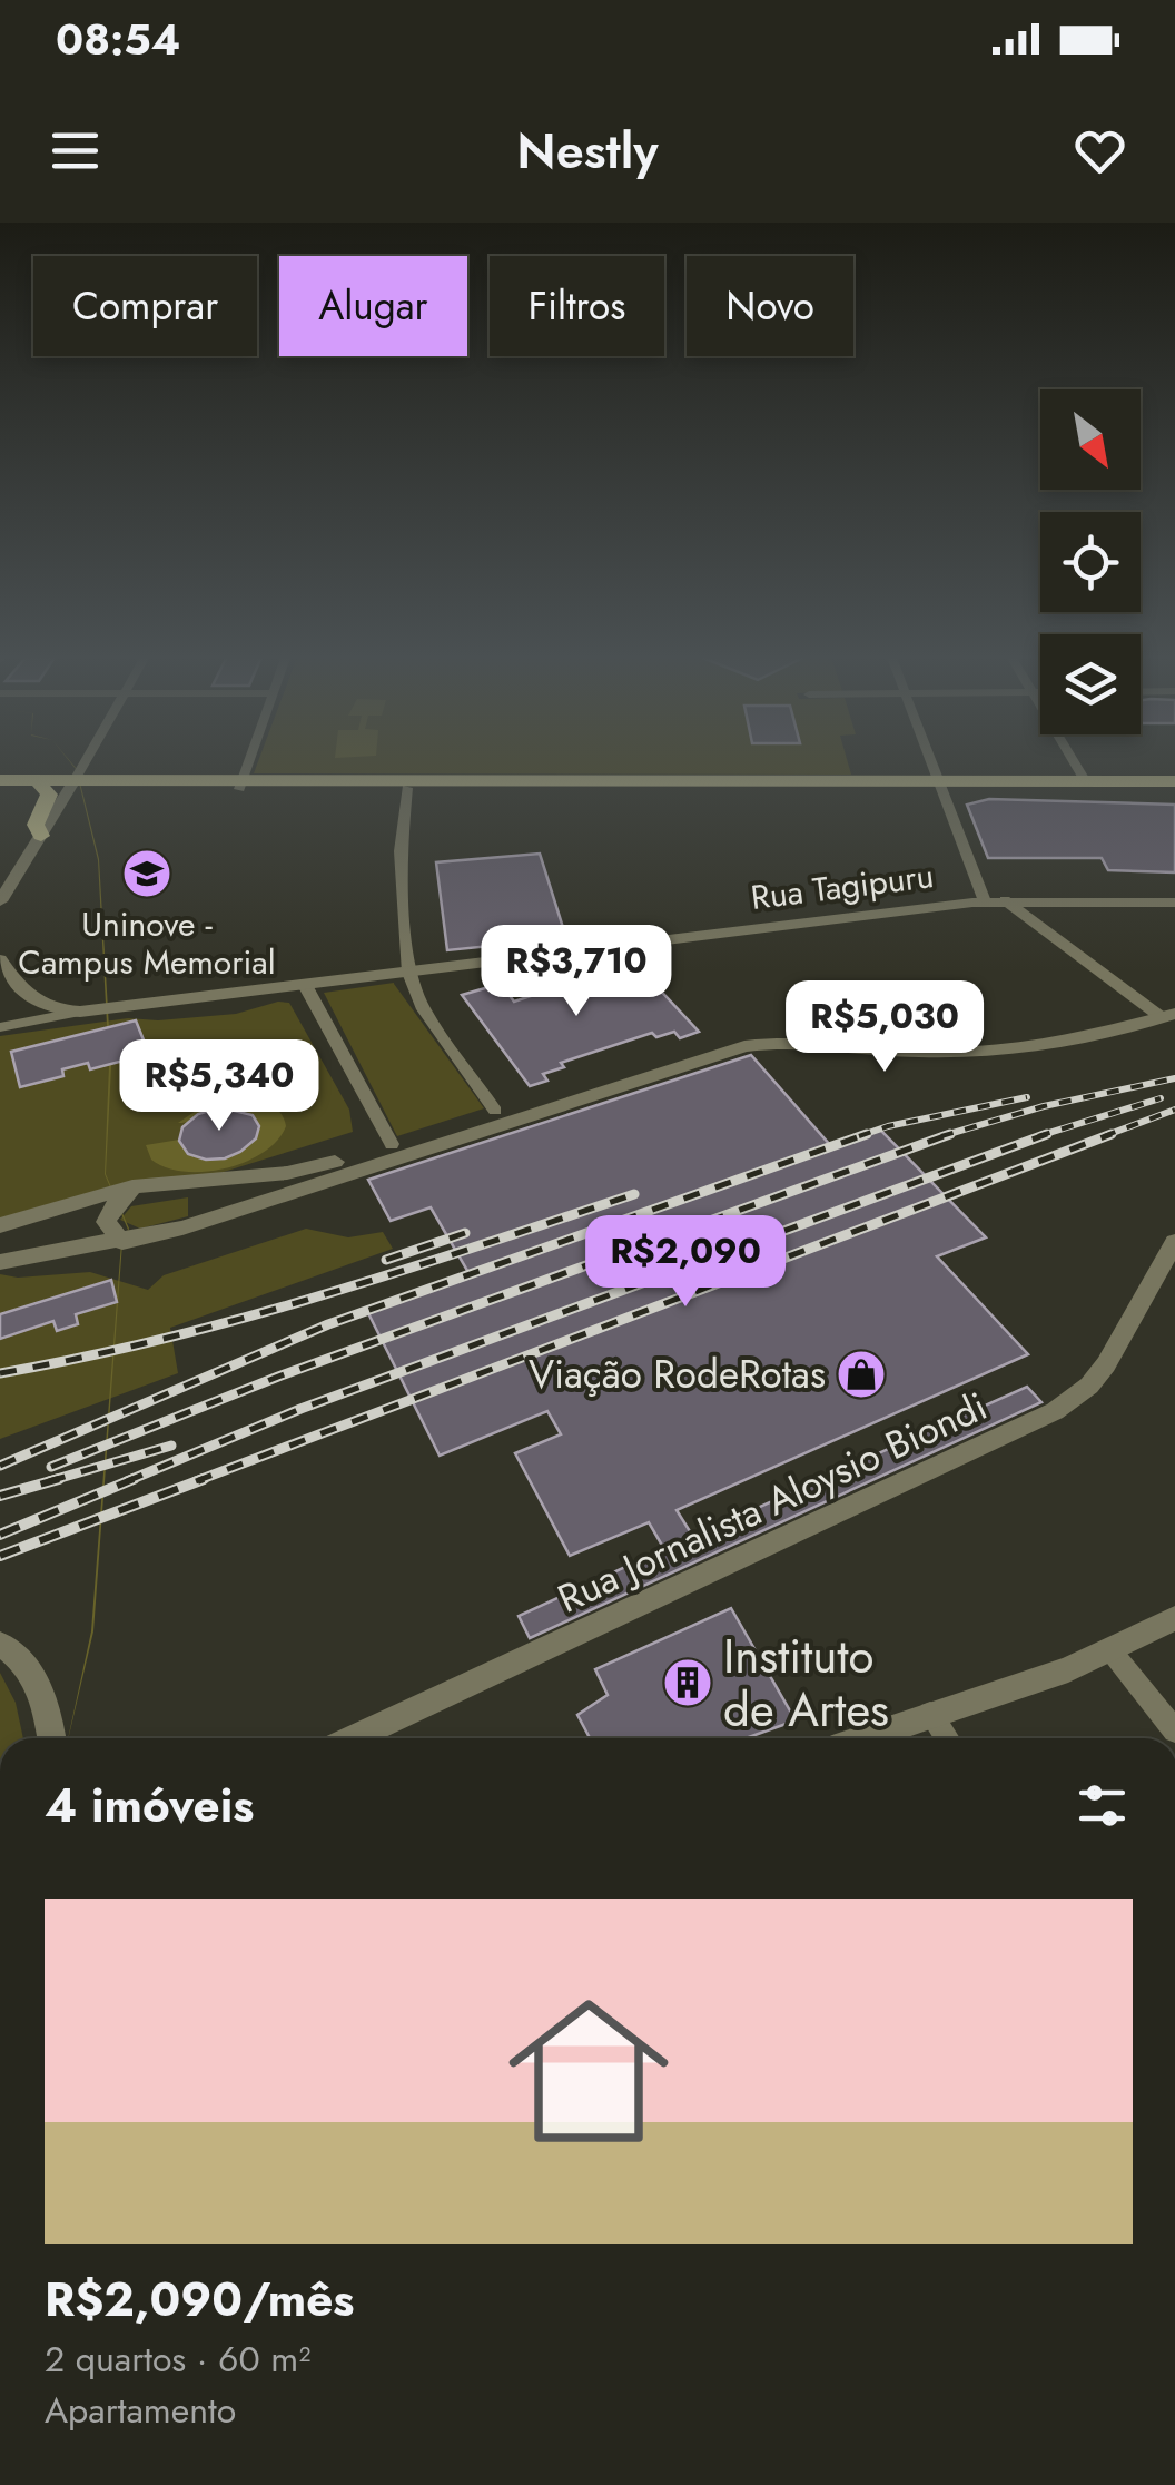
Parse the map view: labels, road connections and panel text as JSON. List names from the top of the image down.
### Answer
{
  "streets": {
    "street": ["Rua Tagipuru", "Rua Jornalista Aloysio Biondi"]
  },
  "places": {
    "school or university": ["Uninove - Campus Memorial"],
    "shop": ["Viação RodeRotas"],
    "building": ["Instituto de Artes"]
  },
  "north": "bottom right",
  "page": {
    "status": "08:54",
    "header": "Nestly",
    "chip": [
      "Comprar",
      "Alugar",
      "Filtros",
      "Novo"
    ],
    "price": [
      "R$3,710",
      "R$5,030",
      "R$5,340",
      "R$2,090"
    ],
    "heading": "4 imóveis",
    "list": [
      {
        "name": "R$2,090/mês",
        "note": "2 quartos · 60 m² · Apartamento"
      }
    ]
  }
}
